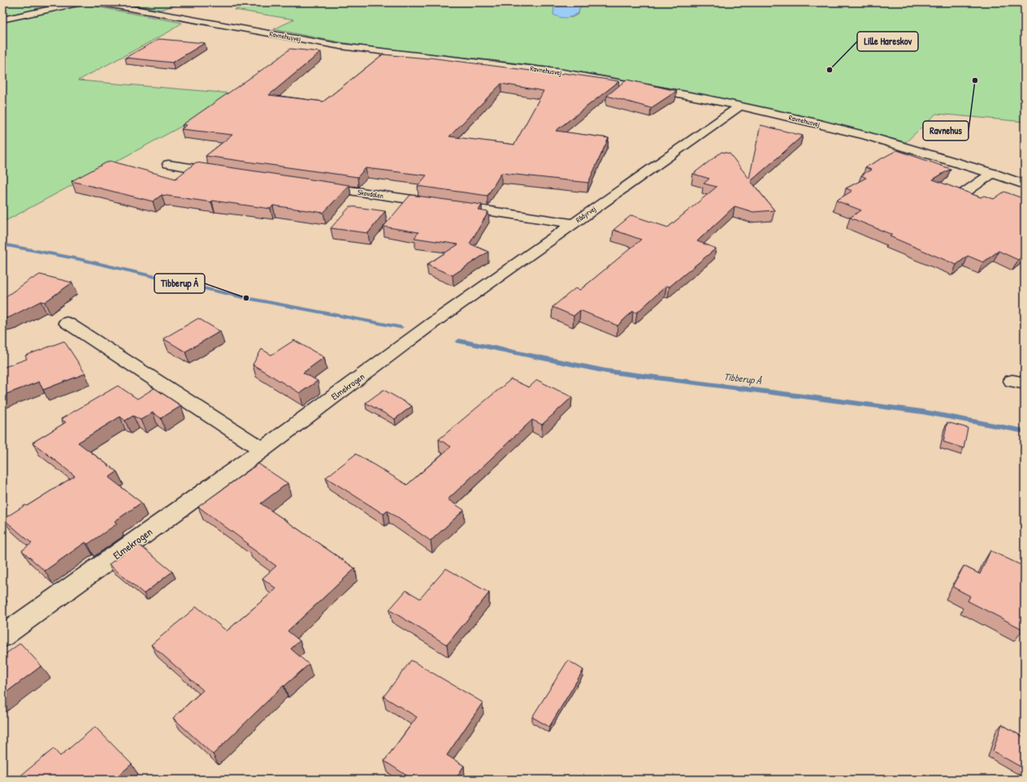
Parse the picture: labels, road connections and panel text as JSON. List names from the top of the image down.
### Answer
{
  "streets": {
    "street": [
      "Ravnehusvej",
      "Skovdalen",
      "Rådyrvej",
      "Elmekrogen"
    ]
  },
  "crossings": [
    ["Ravnehusvej", "Rådyrvej"],
    ["Skovdalen", "Rådyrvej"],
    ["Rådyrvej", "Elmekrogen"]
  ],
  "water": ["Tibberup Å"],
  "places": ["Lille Hareskov", "Ravnehus", "Tibberup Å"]
}
